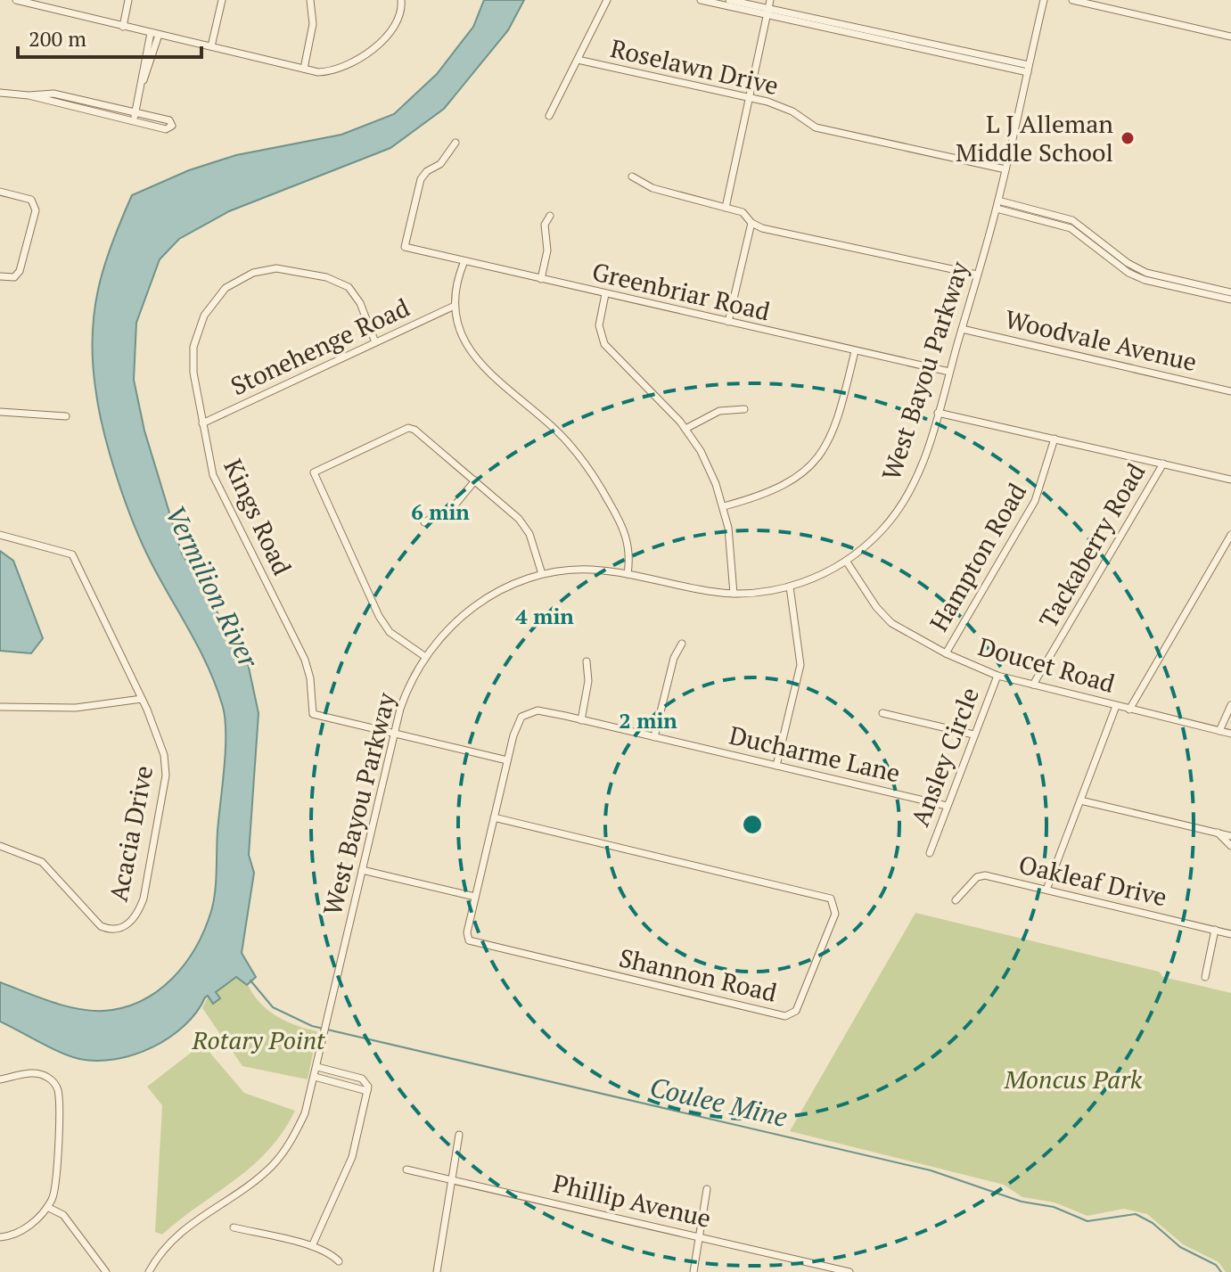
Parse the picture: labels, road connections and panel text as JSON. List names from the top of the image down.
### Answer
{
  "streets": {
    "street": [
      "Roselawn Drive",
      "Greenbriar Road",
      "Woodvale Avenue",
      "Stonehenge Road",
      "West Bayou Parkway",
      "Kings Road",
      "Tackaberry Road",
      "Hampton Road",
      "Doucet Road",
      "Ducharme Lane",
      "Ansley Circle",
      "Acacia Drive",
      "Oakleaf Drive",
      "Shannon Road",
      "Phillip Avenue"
    ]
  },
  "crossings": [
    ["Roselawn Drive", "West Bayou Parkway"],
    ["Greenbriar Road", "West Bayou Parkway"],
    ["Woodvale Avenue", "West Bayou Parkway"],
    ["Stonehenge Road", "Kings Road"],
    ["West Bayou Parkway", "Kings Road"],
    ["West Bayou Parkway", "Doucet Road"],
    ["Kings Road", "Shannon Road"],
    ["Tackaberry Road", "Doucet Road"],
    ["Hampton Road", "Doucet Road"],
    ["Doucet Road", "Ansley Circle"],
    ["Ducharme Lane", "Ansley Circle"],
    ["Ducharme Lane", "Shannon Road"]
  ],
  "water": ["Vermilion River", "Coulee Mine"],
  "parks": ["Rotary Point", "Moncus Park"],
  "places": ["L J Alleman Middle School"],
  "scale_bar": "200 m",
  "rings": ["6 min", "4 min", "2 min"]
}
